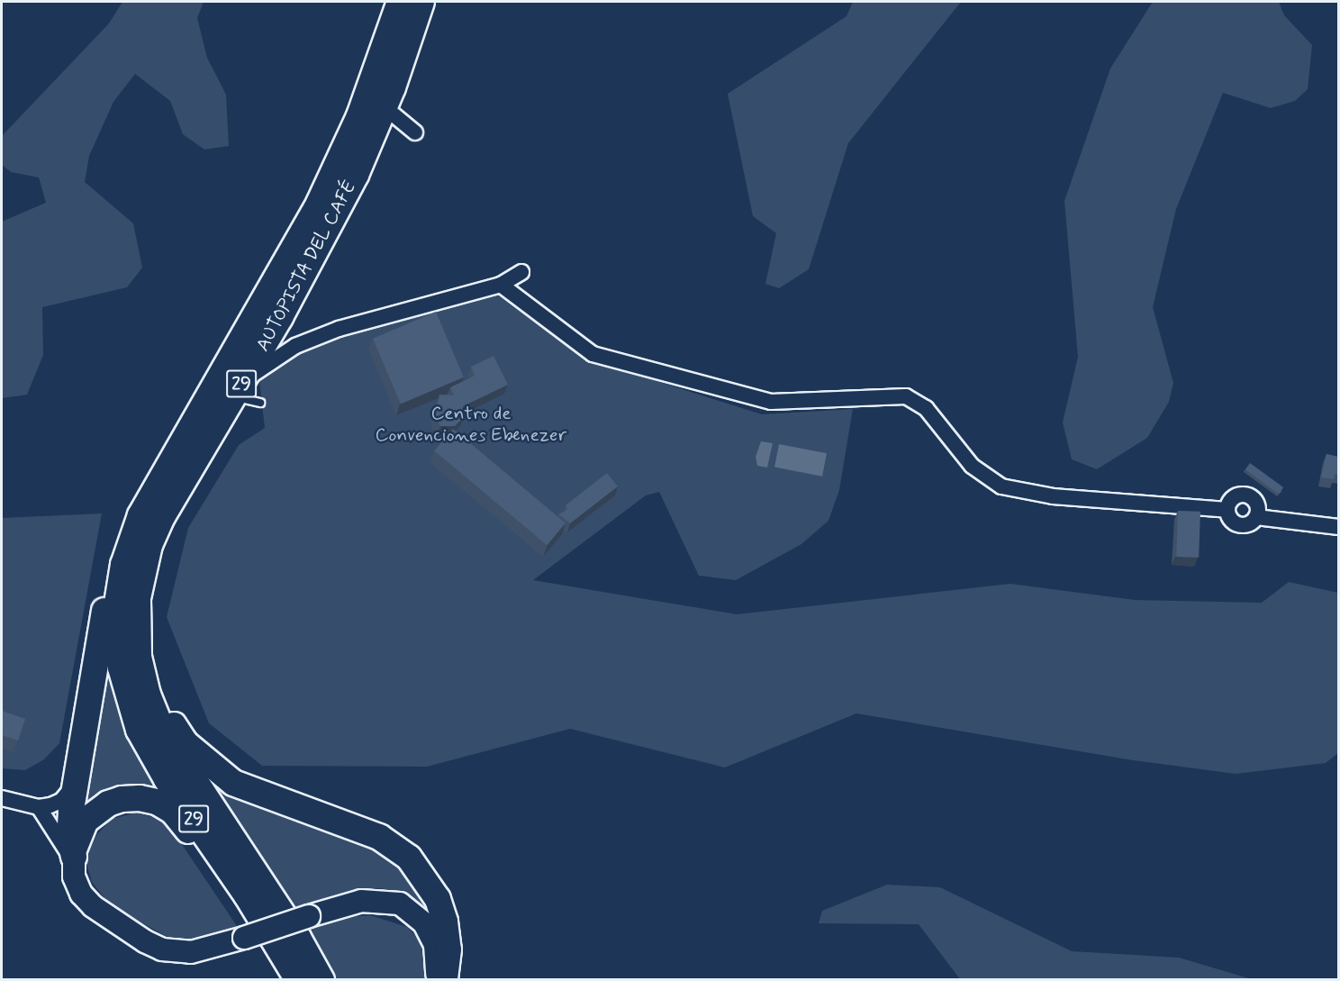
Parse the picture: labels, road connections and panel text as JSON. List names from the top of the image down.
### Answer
{
  "streets": {
    "highway": ["AUTOPISTA DEL CAFÉ", "29"]
  },
  "parks": ["Centro de Convenciones Ebenezer"]
}
